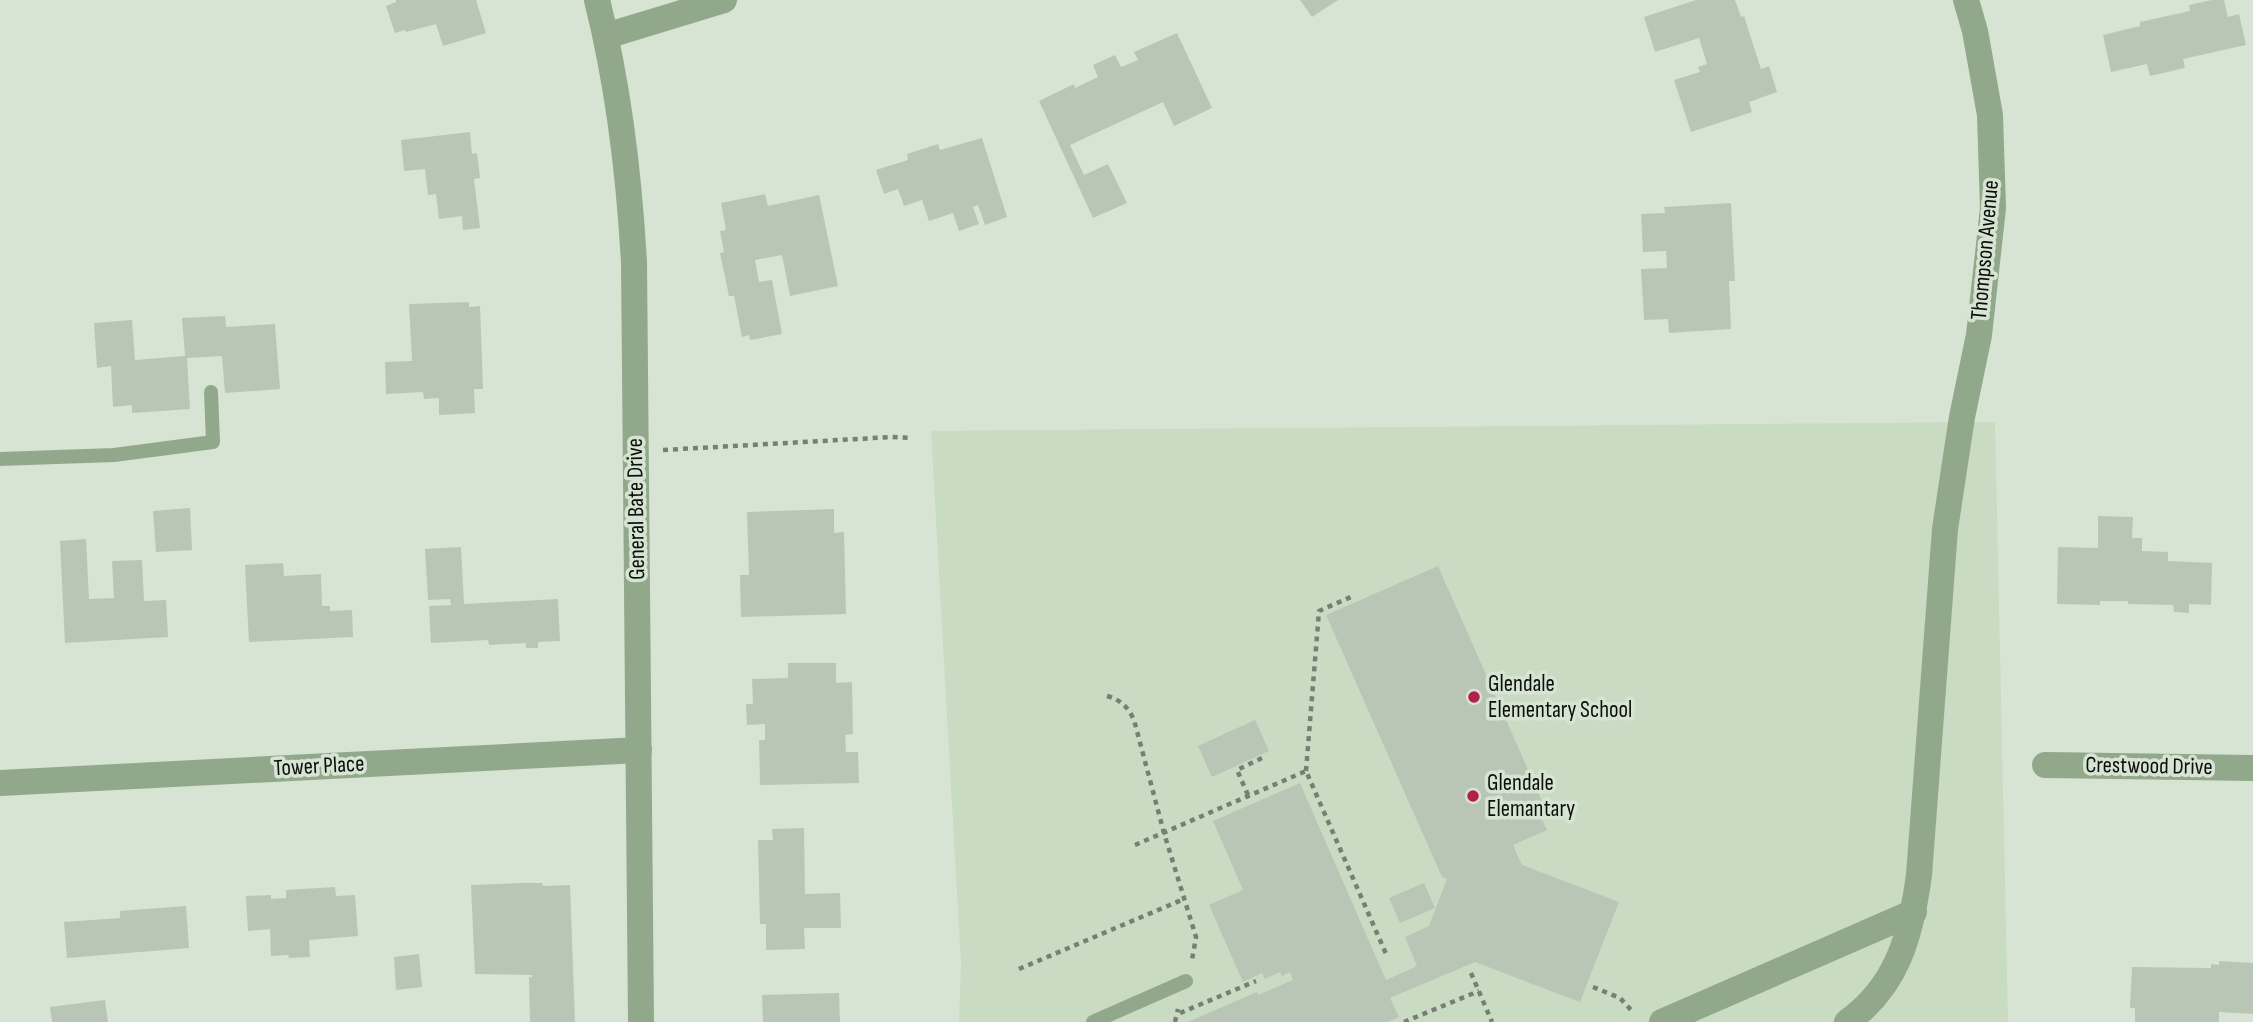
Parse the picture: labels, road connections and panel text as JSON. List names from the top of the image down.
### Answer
{
  "streets": {
    "street": [
      "Thompson Avenue",
      "General Bate Drive",
      "Tower Place",
      "Crestwood Drive"
    ]
  },
  "crossings": [
    ["General Bate Drive", "Tower Place"]
  ],
  "places": ["Glendale Elementary School", "Glendale Elemantary"]
}
